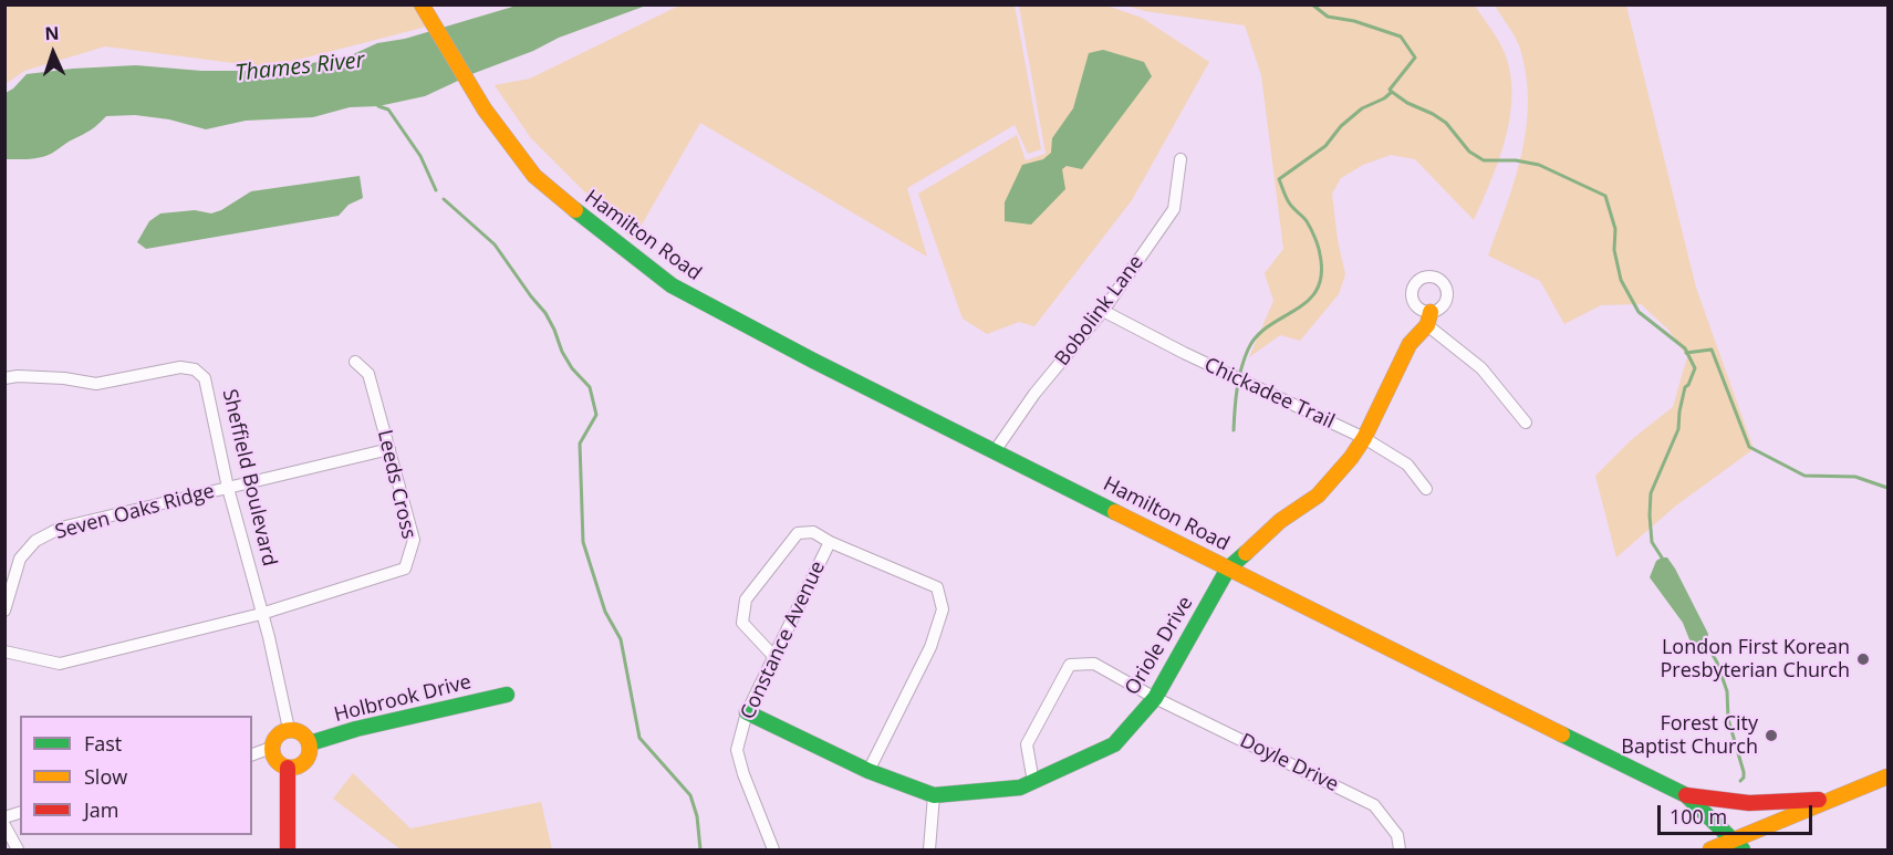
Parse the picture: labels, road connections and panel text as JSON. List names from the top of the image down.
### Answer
{
  "streets": {
    "main road": ["Hamilton Road", "Oriole Drive", "Holbrook Drive"],
    "street": [
      "Bobolink Lane",
      "Chickadee Trail",
      "Sheffield Boulevard",
      "Leeds Cross",
      "Seven Oaks Ridge",
      "Constance Avenue",
      "Doyle Drive"
    ]
  },
  "crossings": [
    ["Hamilton Road", "Bobolink Lane"],
    ["Hamilton Road", "Oriole Drive"],
    ["Bobolink Lane", "Chickadee Trail"],
    ["Chickadee Trail", "Oriole Drive"],
    ["Sheffield Boulevard", "Leeds Cross"],
    ["Sheffield Boulevard", "Seven Oaks Ridge"],
    ["Sheffield Boulevard", "Holbrook Drive"],
    ["Leeds Cross", "Seven Oaks Ridge"],
    ["Constance Avenue", "Oriole Drive"],
    ["Oriole Drive", "Doyle Drive"]
  ],
  "water": ["Thames River"],
  "places": ["London First Korean Presbyterian Church", "Forest City Baptist Church"],
  "legend": ["Fast", "Slow", "Jam"],
  "scale_bar": "100 m",
  "north": "top"
}
